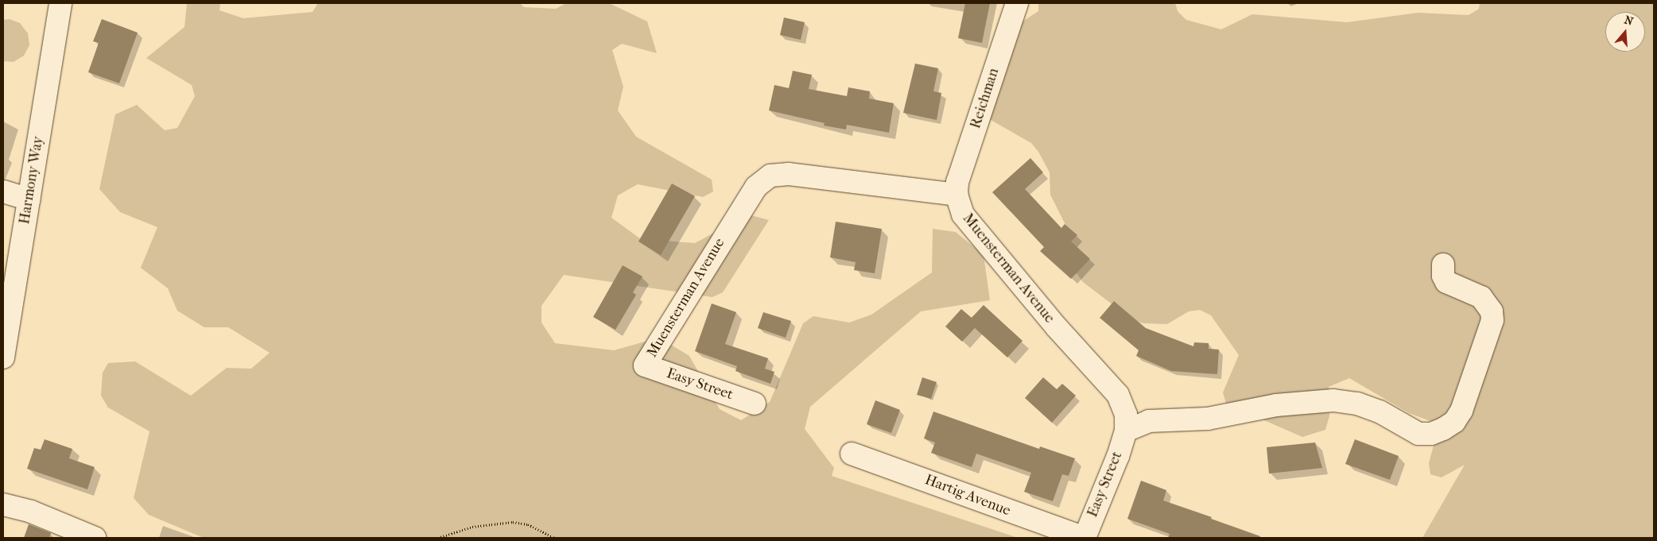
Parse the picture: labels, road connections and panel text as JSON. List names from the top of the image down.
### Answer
{
  "streets": {
    "street": [
      "Reichman",
      "Harmony Way",
      "Muensterman Avenue",
      "Easy Street",
      "Hartig Avenue"
    ]
  },
  "crossings": [
    ["Reichman", "Muensterman Avenue"],
    ["Muensterman Avenue", "Easy Street"],
    ["Easy Street", "Hartig Avenue"]
  ],
  "north": "top"
}
